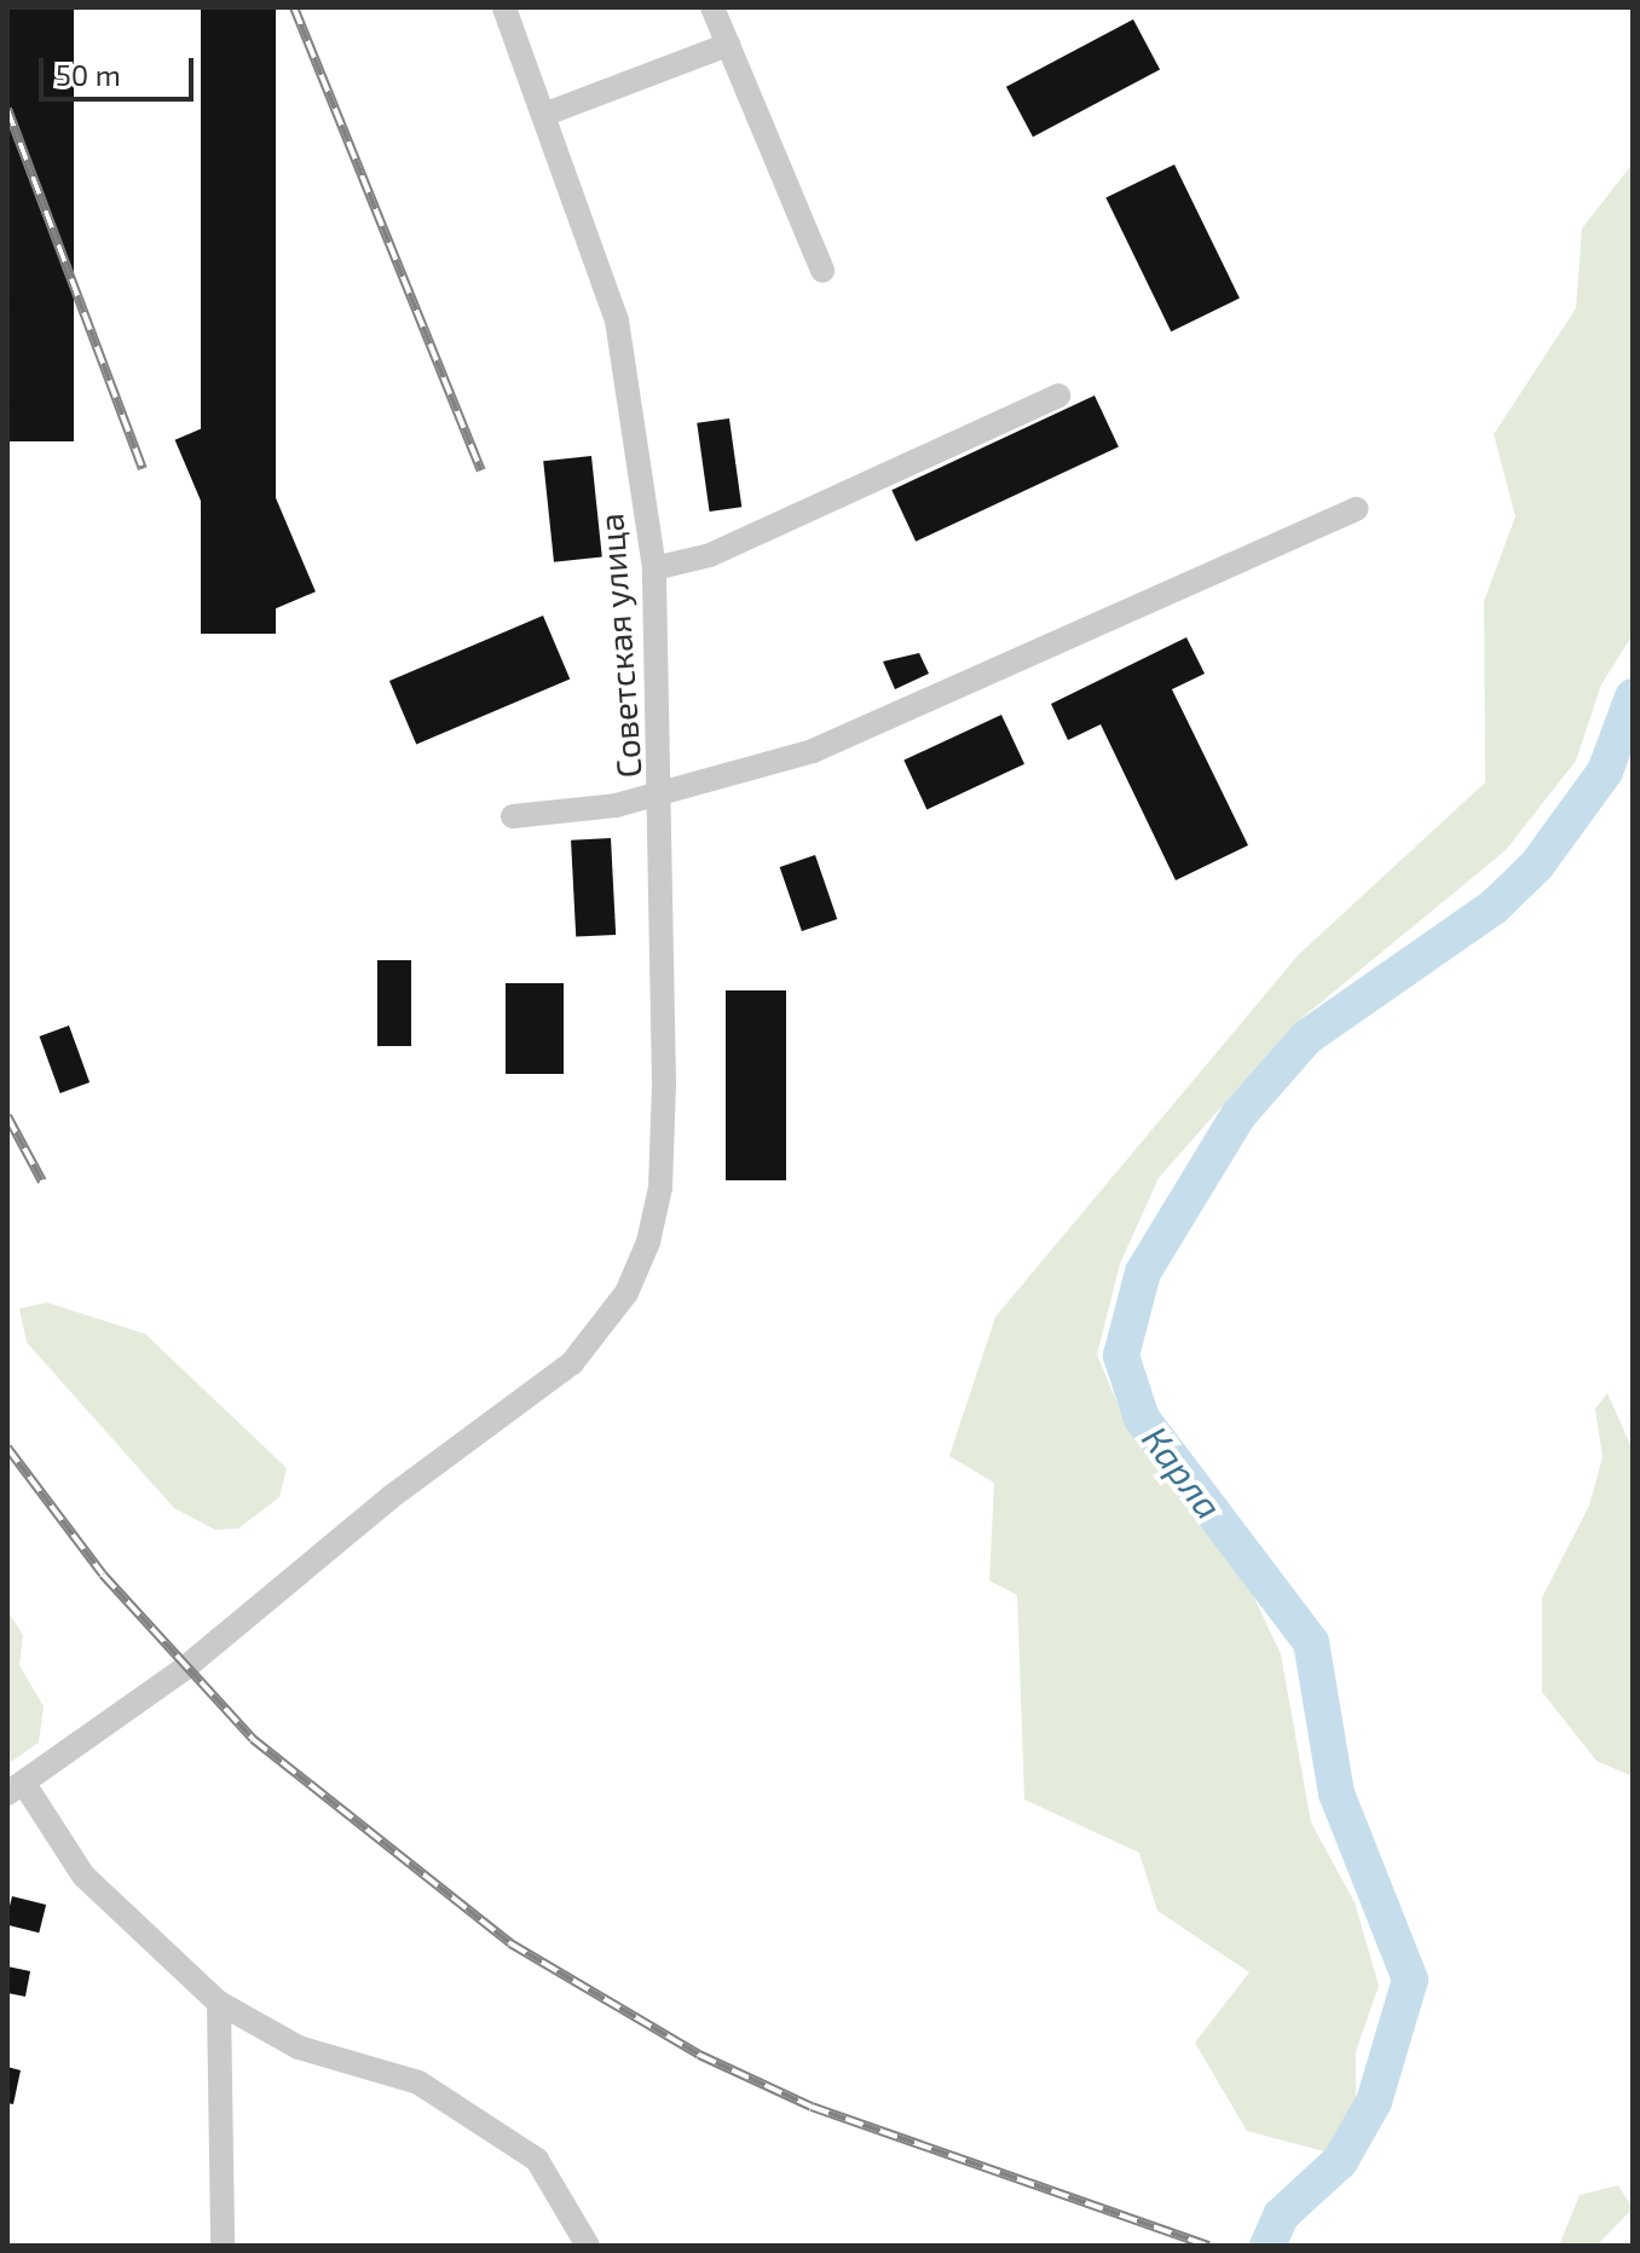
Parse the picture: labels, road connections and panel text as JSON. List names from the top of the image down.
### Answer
{
  "streets": {
    "street": ["Советская улица"]
  },
  "water": ["Карла"],
  "scale_bar": "50 m"
}
